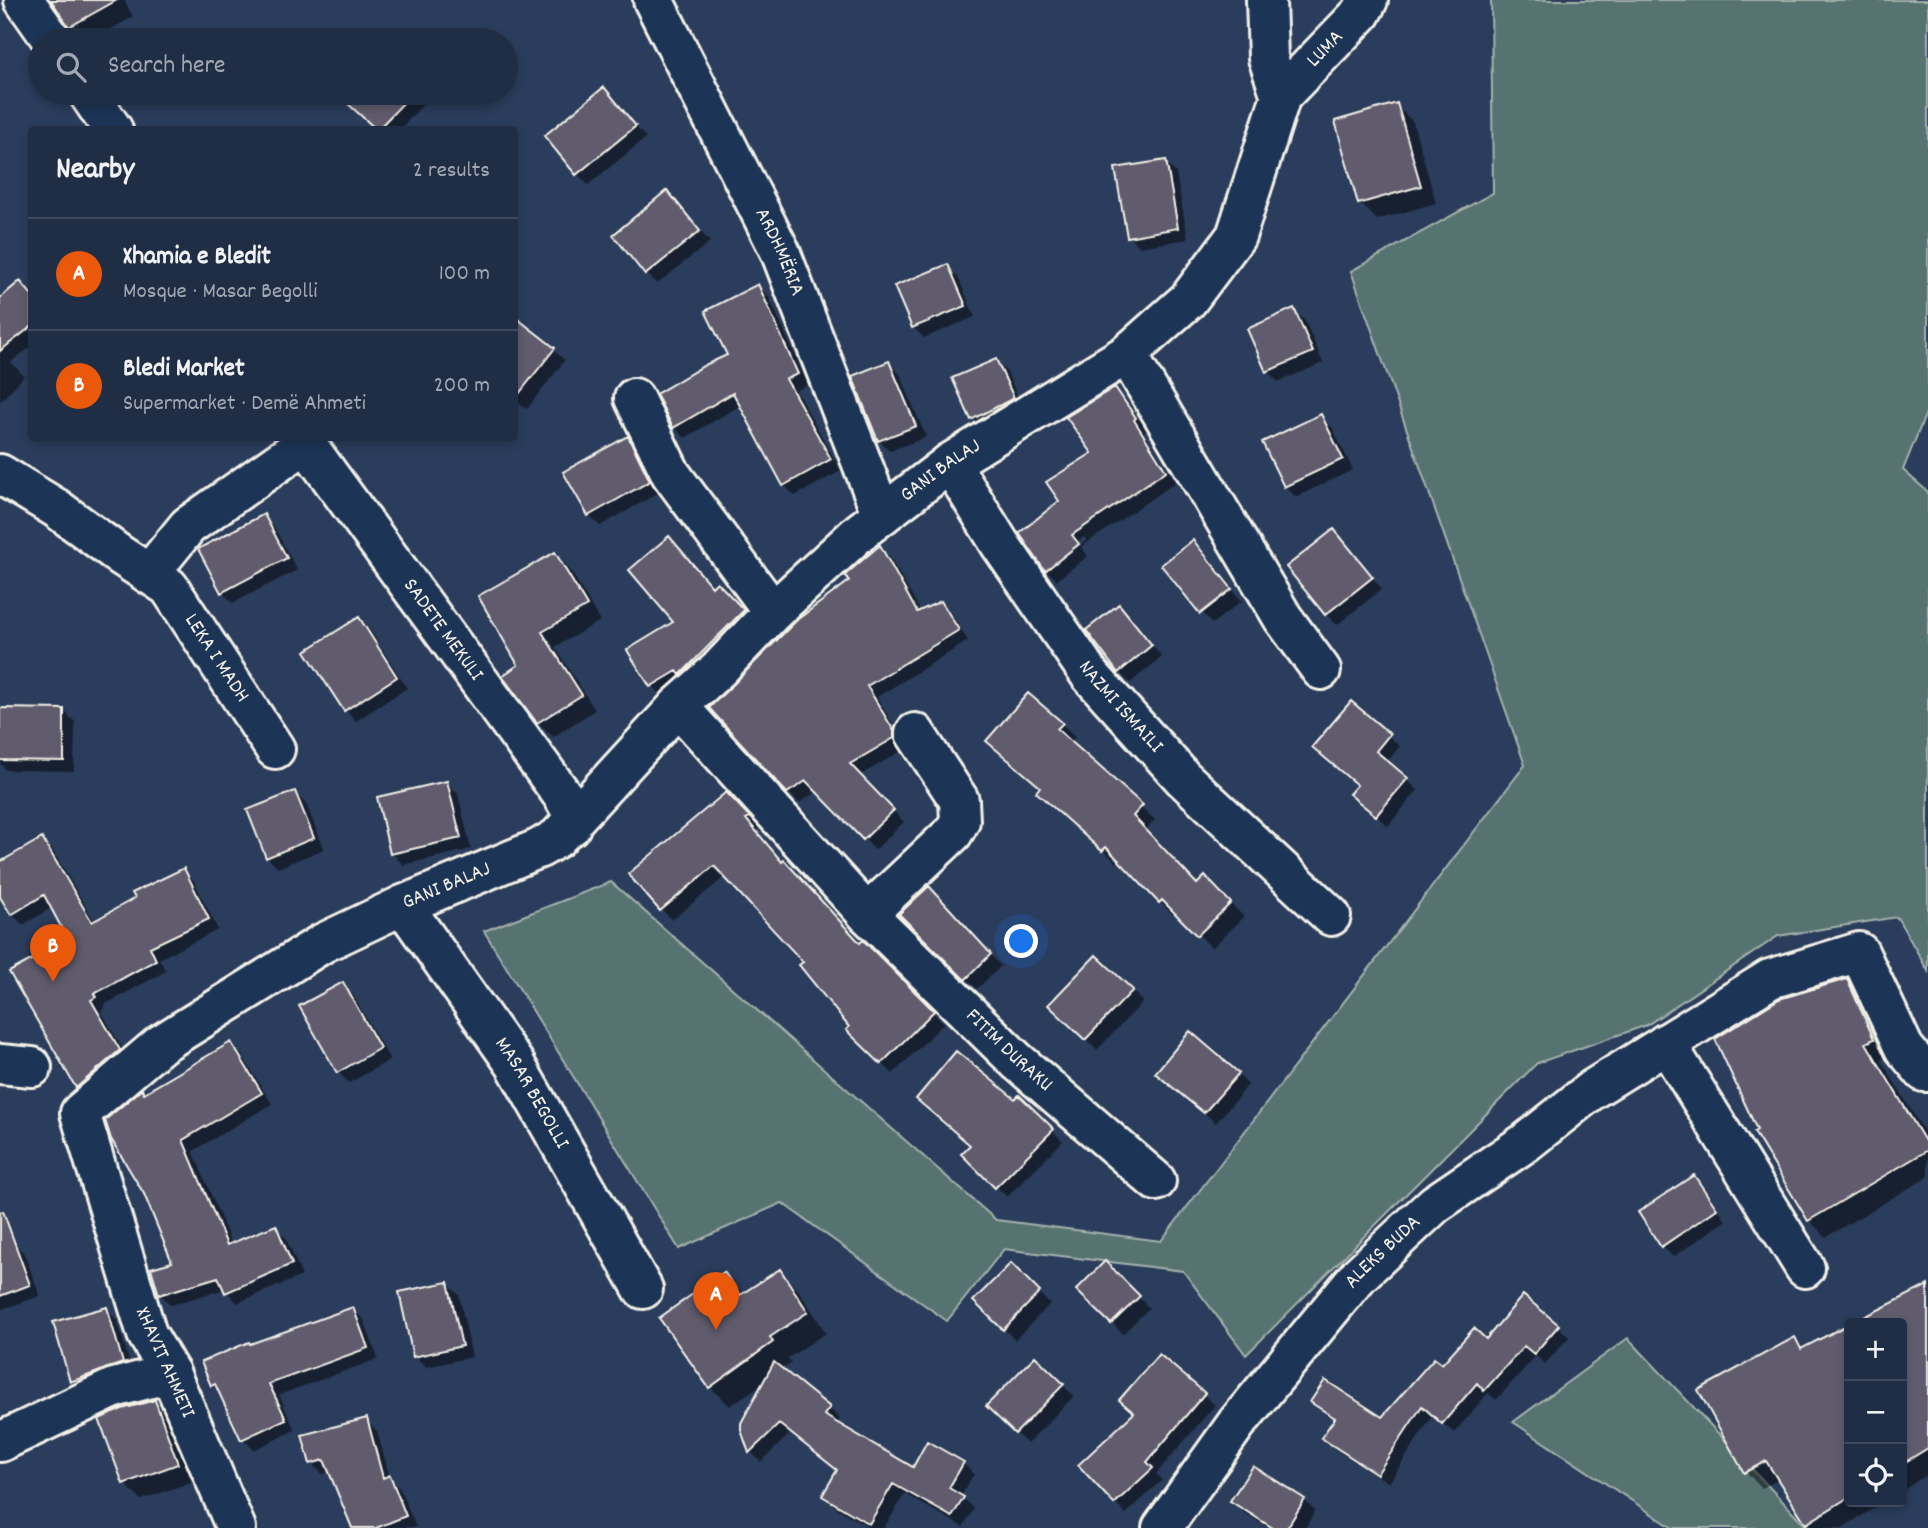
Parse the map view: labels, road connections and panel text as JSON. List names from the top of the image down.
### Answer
{
  "streets": {
    "street": [
      "LUMA",
      "ARDHMËRIA",
      "GANI BALAJ",
      "SADETE MEKULI",
      "LEKA I MADH",
      "NAZMI ISMAILI",
      "FITIM DURAKU",
      "MASAR BEGOLLI",
      "ALEKS BUDA",
      "XHAVIT AHMETI"
    ]
  },
  "crossings": [
    ["LUMA", "GANI BALAJ"],
    ["ARDHMËRIA", "GANI BALAJ"],
    ["GANI BALAJ", "SADETE MEKULI"],
    ["GANI BALAJ", "NAZMI ISMAILI"],
    ["GANI BALAJ", "FITIM DURAKU"],
    ["GANI BALAJ", "MASAR BEGOLLI"],
    ["GANI BALAJ", "XHAVIT AHMETI"]
  ],
  "page": {
    "search": "Search here",
    "heading": ["Nearby", "2 results"],
    "list": [
      {
        "mark": "A",
        "name": "Xhamia e Bledit",
        "note": "Mosque · Masar Begolli",
        "value": "100 m"
      },
      {
        "mark": "B",
        "name": "Bledi Market",
        "note": "Supermarket · Demë Ahmeti",
        "value": "200 m"
      }
    ],
    "pins": ["B", "A"],
    "map_buttons": ["+", "−"]
  }
}
